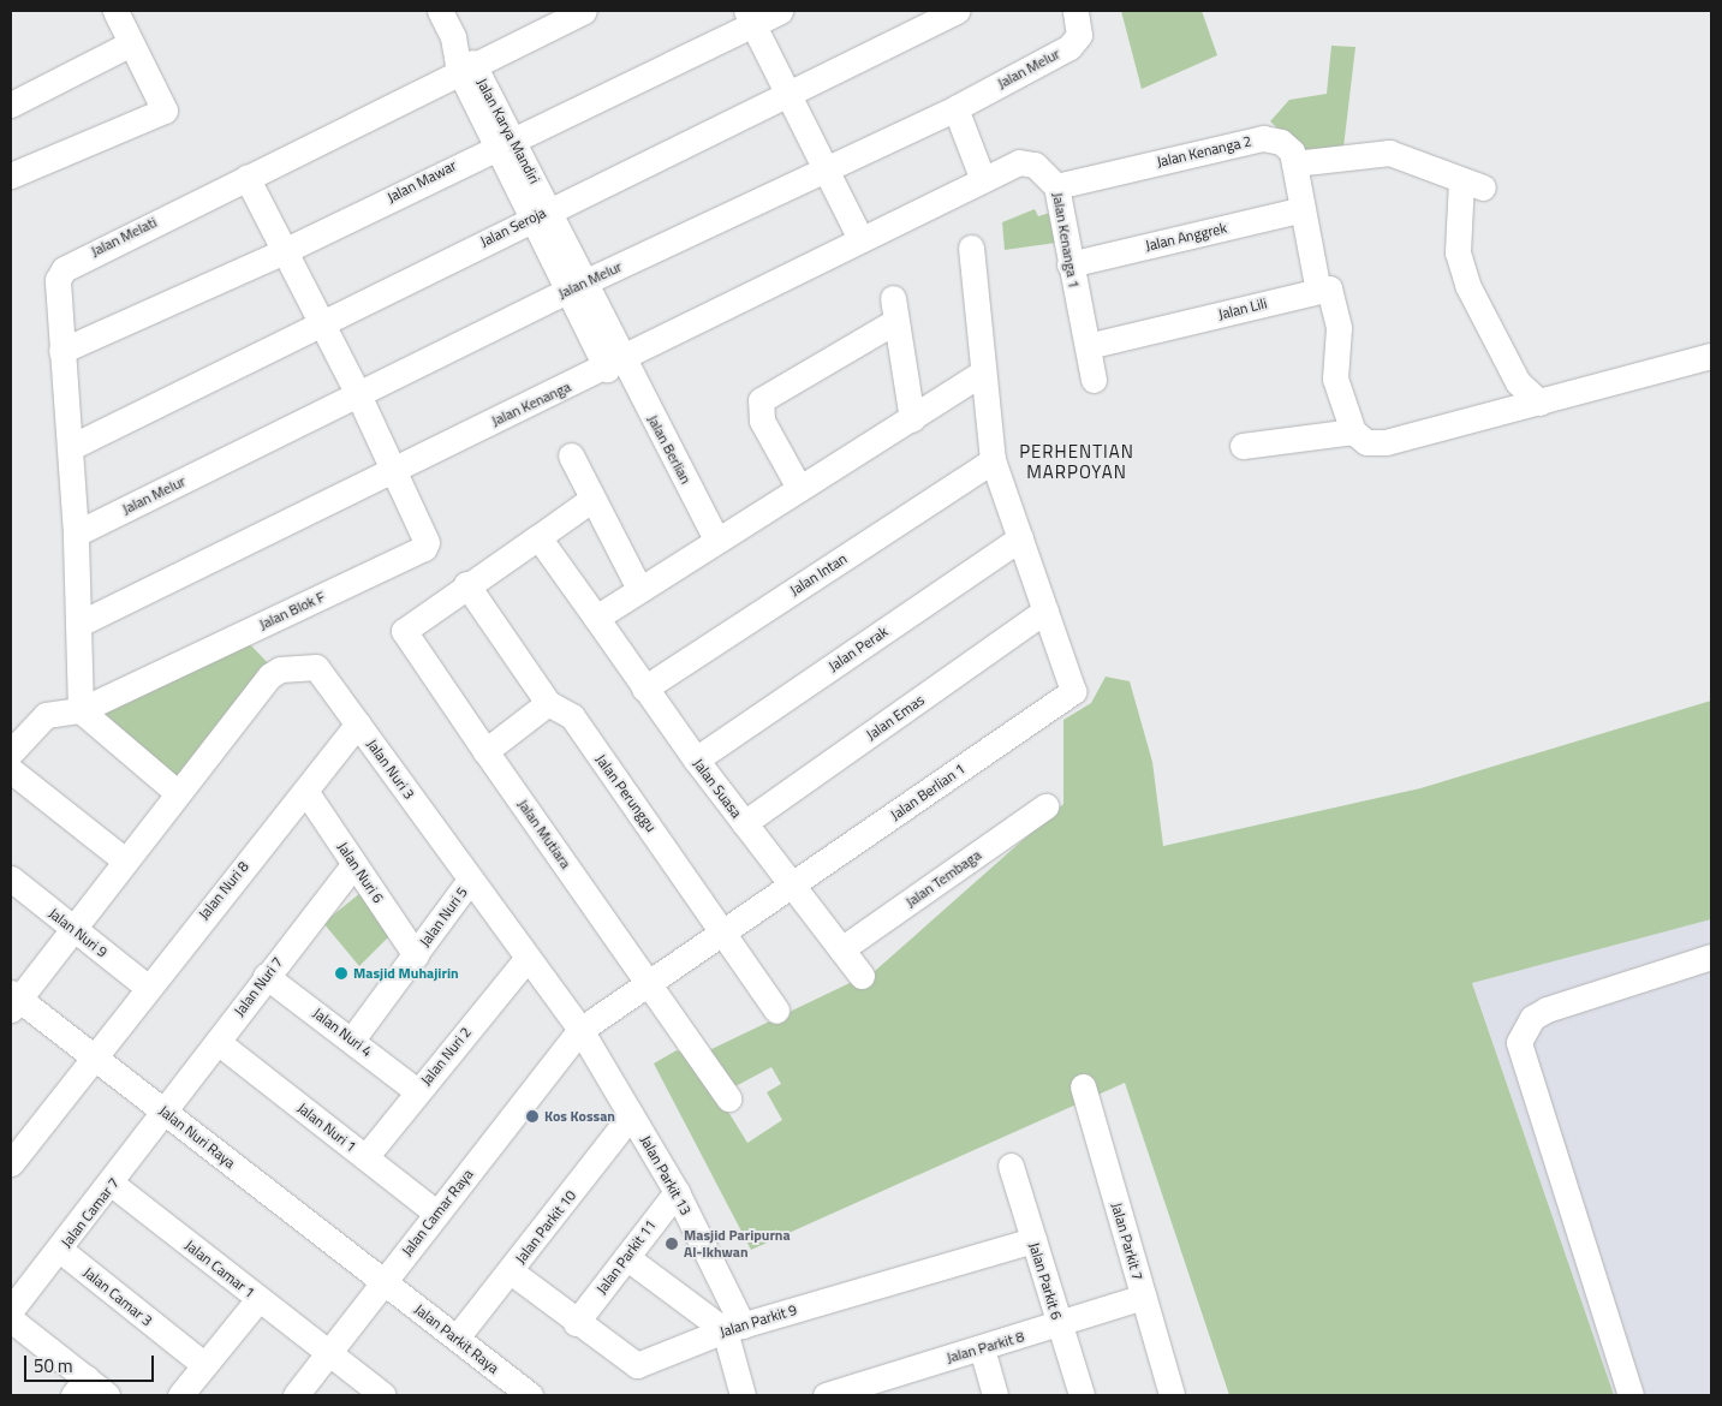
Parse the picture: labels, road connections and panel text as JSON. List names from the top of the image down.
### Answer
{
  "streets": {
    "street": [
      "Jalan Melur",
      "Jalan Kenanga 2",
      "Jalan Mawar",
      "Jalan Seroja",
      "Jalan Melati",
      "Jalan Anggrek",
      "Jalan Kenanga 1",
      "Jalan Lili",
      "Jalan Kenanga",
      "Jalan Berlian",
      "Jalan Intan",
      "Jalan Blok F",
      "Jalan Perak",
      "Jalan Emas",
      "Jalan Nuri 3",
      "Jalan Suasa",
      "Jalan Berlian 1",
      "Jalan Perunggu",
      "Jalan Mutiara",
      "Jalan Nuri 6",
      "Jalan Tembaga",
      "Jalan Nuri 8",
      "Jalan Nuri 5",
      "Jalan Nuri 9",
      "Jalan Nuri 7",
      "Jalan Nuri 4",
      "Jalan Nuri 2",
      "Jalan Nuri 1",
      "Jalan Nuri Raya",
      "Jalan Parkit 13",
      "Jalan Camar 7",
      "Jalan Camar Raya",
      "Jalan Parkit 10",
      "Jalan Parkit 7",
      "Jalan Parkit 11",
      "Jalan Camar 1",
      "Jalan Parkit 6",
      "Jalan Camar 3",
      "Jalan Parkit 9",
      "Jalan Parkit Raya",
      "Jalan Parkit 8"
    ]
  },
  "crossings": [
    ["Jalan Melur", "Jalan Melati"],
    ["Jalan Melur", "Jalan Berlian"],
    ["Jalan Melur", "Jalan Blok F"],
    ["Jalan Kenanga 2", "Jalan Anggrek"],
    ["Jalan Kenanga 2", "Jalan Kenanga 1"],
    ["Jalan Mawar", "Jalan Melati"],
    ["Jalan Mawar", "Jalan Berlian"],
    ["Jalan Mawar", "Jalan Blok F"],
    ["Jalan Seroja", "Jalan Melati"],
    ["Jalan Seroja", "Jalan Berlian"],
    ["Jalan Seroja", "Jalan Blok F"],
    ["Jalan Melati", "Jalan Kenanga"],
    ["Jalan Melati", "Jalan Berlian"],
    ["Jalan Melati", "Jalan Blok F"],
    ["Jalan Anggrek", "Jalan Kenanga 1"],
    ["Jalan Kenanga 1", "Jalan Lili"],
    ["Jalan Kenanga 1", "Jalan Kenanga"],
    ["Jalan Kenanga", "Jalan Berlian"],
    ["Jalan Kenanga", "Jalan Blok F"],
    ["Jalan Intan", "Jalan Suasa"],
    ["Jalan Intan", "Jalan Berlian 1"],
    ["Jalan Perak", "Jalan Suasa"],
    ["Jalan Perak", "Jalan Berlian 1"],
    ["Jalan Emas", "Jalan Suasa"],
    ["Jalan Emas", "Jalan Berlian 1"],
    ["Jalan Nuri 3", "Jalan Berlian 1"],
    ["Jalan Nuri 3", "Jalan Nuri 8"],
    ["Jalan Nuri 3", "Jalan Nuri 5"],
    ["Jalan Nuri 3", "Jalan Nuri 2"],
    ["Jalan Nuri 3", "Jalan Parkit 13"],
    ["Jalan Nuri 3", "Jalan Camar Raya"],
    ["Jalan Suasa", "Jalan Berlian 1"],
    ["Jalan Berlian 1", "Jalan Perunggu"],
    ["Jalan Berlian 1", "Jalan Mutiara"],
    ["Jalan Berlian 1", "Jalan Parkit 13"],
    ["Jalan Berlian 1", "Jalan Camar Raya"],
    ["Jalan Perunggu", "Jalan Mutiara"],
    ["Jalan Nuri 6", "Jalan Nuri 8"],
    ["Jalan Nuri 6", "Jalan Nuri 5"],
    ["Jalan Nuri 6", "Jalan Nuri 7"],
    ["Jalan Nuri 8", "Jalan Nuri 9"],
    ["Jalan Nuri 8", "Jalan Nuri Raya"],
    ["Jalan Nuri 5", "Jalan Nuri 4"],
    ["Jalan Nuri 7", "Jalan Nuri 4"],
    ["Jalan Nuri 7", "Jalan Nuri 1"],
    ["Jalan Nuri 7", "Jalan Nuri Raya"],
    ["Jalan Nuri 7", "Jalan Camar 7"],
    ["Jalan Nuri 4", "Jalan Nuri 2"],
    ["Jalan Nuri 2", "Jalan Nuri 1"],
    ["Jalan Nuri 1", "Jalan Camar Raya"],
    ["Jalan Nuri Raya", "Jalan Camar 7"],
    ["Jalan Nuri Raya", "Jalan Camar Raya"],
    ["Jalan Nuri Raya", "Jalan Parkit Raya"],
    ["Jalan Parkit 13", "Jalan Camar Raya"],
    ["Jalan Parkit 13", "Jalan Parkit 10"],
    ["Jalan Parkit 13", "Jalan Parkit 11"],
    ["Jalan Parkit 13", "Jalan Parkit 9"],
    ["Jalan Camar 7", "Jalan Camar 1"],
    ["Jalan Camar 7", "Jalan Camar 3"],
    ["Jalan Camar Raya", "Jalan Camar 1"],
    ["Jalan Camar Raya", "Jalan Parkit Raya"],
    ["Jalan Parkit 10", "Jalan Parkit 9"],
    ["Jalan Parkit 10", "Jalan Parkit Raya"],
    ["Jalan Parkit 7", "Jalan Parkit 8"],
    ["Jalan Parkit 11", "Jalan Parkit 9"],
    ["Jalan Parkit 6", "Jalan Parkit 9"],
    ["Jalan Parkit 6", "Jalan Parkit 8"]
  ],
  "districts": ["PERHENTIAN MARPOYAN"],
  "places": ["Masjid Muhajirin", "Kos Kossan", "Masjid Paripurna Al-Ikhwan"],
  "scale_bar": "50 m"
}
